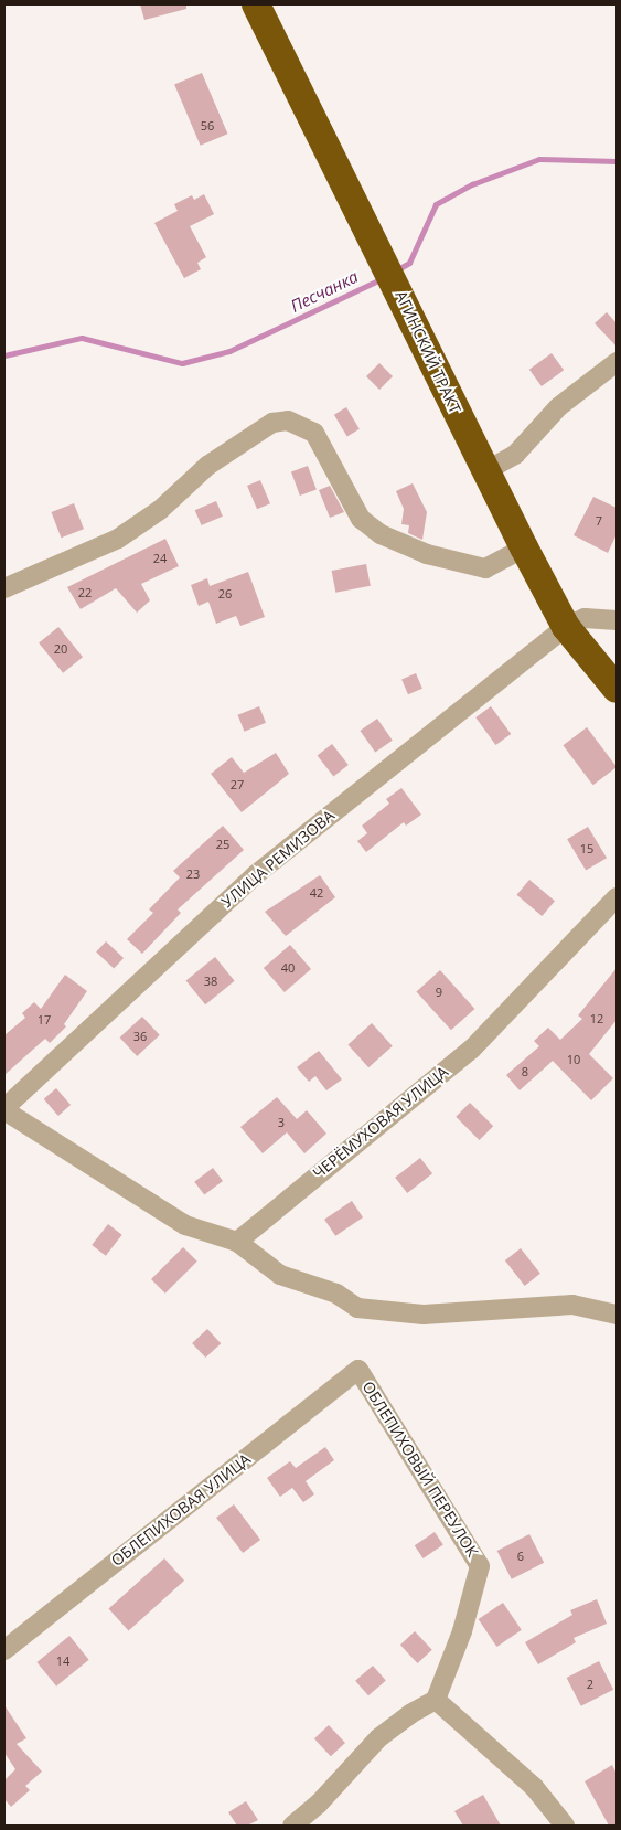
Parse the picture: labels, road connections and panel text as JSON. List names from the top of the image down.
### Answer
{
  "streets": {
    "highway": ["АГИНСКИЙ ТРАКТ"],
    "street": [
      "УЛИЦА РЕМИЗОВА",
      "ЧЕРЁМУХОВАЯ УЛИЦА",
      "ОБЛЕПИХОВЫЙ ПЕРЕУЛОК",
      "ОБЛЕПИХОВАЯ УЛИЦА"
    ]
  },
  "crossings": [
    ["АГИНСКИЙ ТРАКТ", "УЛИЦА РЕМИЗОВА"],
    ["ОБЛЕПИХОВЫЙ ПЕРЕУЛОК", "ОБЛЕПИХОВАЯ УЛИЦА"]
  ],
  "water": ["Песчанка"],
  "house_numbers": [
    "56",
    "7",
    "24",
    "22",
    "26",
    "20",
    "27",
    "25",
    "15",
    "23",
    "42",
    "40",
    "38",
    "9",
    "12",
    "17",
    "36",
    "10",
    "8",
    "3",
    "6",
    "14",
    "2"
  ]
}
